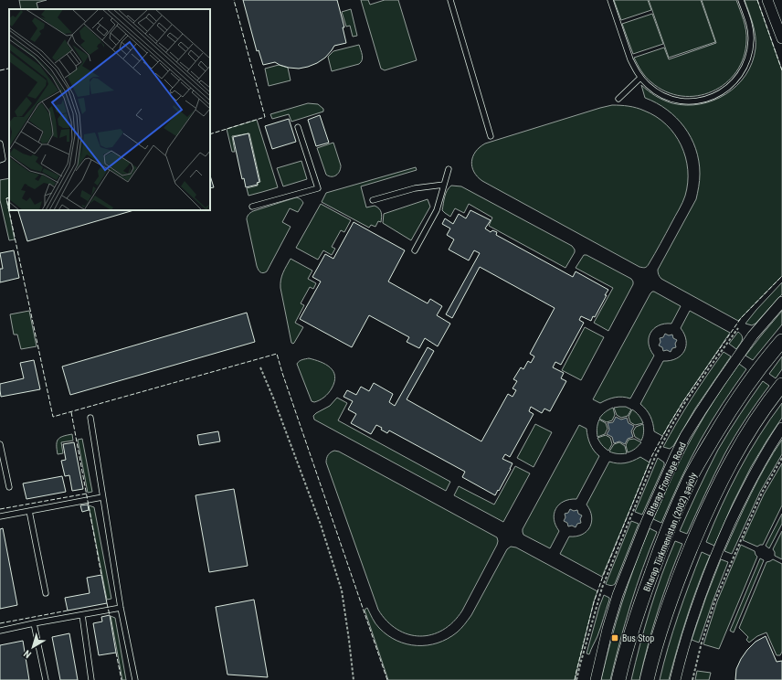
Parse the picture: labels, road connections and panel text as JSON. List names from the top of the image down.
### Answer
{
  "streets": {
    "main road": ["Bitarap Türkmenistan (2002) şaýoly"],
    "street": ["Bitarap Frontage Road"]
  },
  "places": {
    "transit": ["Bus Stop"]
  },
  "north": "bottom left"
}
